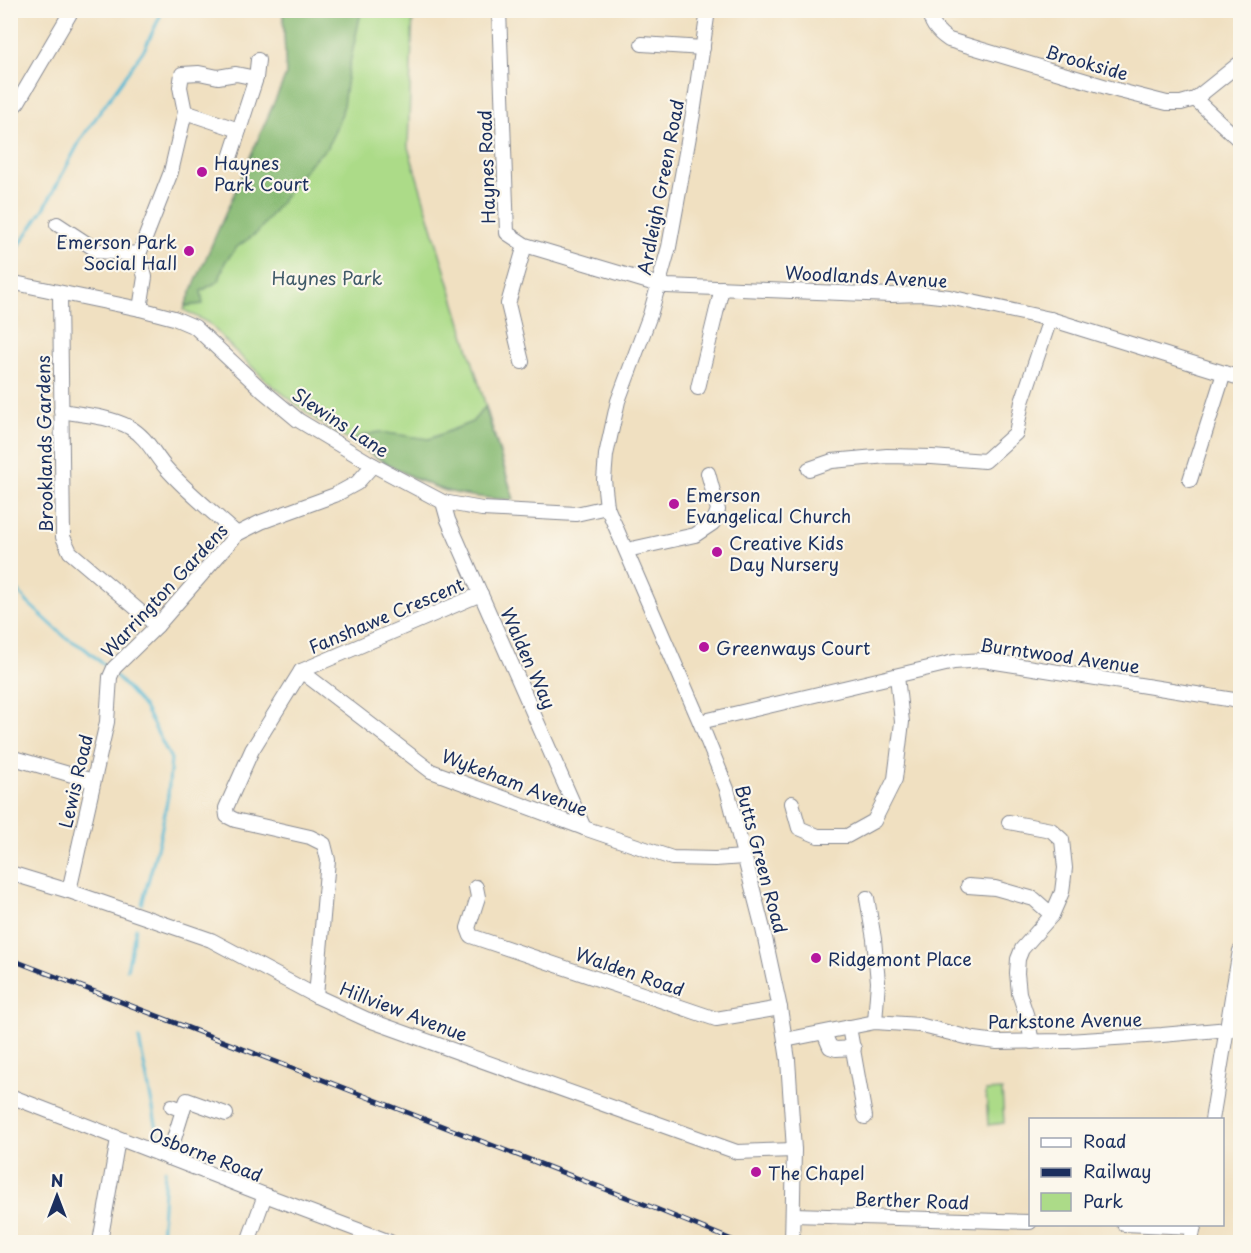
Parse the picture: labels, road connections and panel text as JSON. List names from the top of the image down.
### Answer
{
  "streets": {
    "street": [
      "Brookside",
      "Haynes Road",
      "Ardleigh Green Road",
      "Woodlands Avenue",
      "Slewins Lane",
      "Brooklands Gardens",
      "Warrington Gardens",
      "Fanshawe Crescent",
      "Burntwood Avenue",
      "Walden Way",
      "Lewis Road",
      "Wykeham Avenue",
      "Butts Green Road",
      "Walden Road",
      "Hillview Avenue",
      "Parkstone Avenue",
      "Osborne Road",
      "Berther Road"
    ]
  },
  "crossings": [
    ["Ardleigh Green Road", "Woodlands Avenue"],
    ["Ardleigh Green Road", "Slewins Lane"],
    ["Ardleigh Green Road", "Butts Green Road"],
    ["Slewins Lane", "Brooklands Gardens"],
    ["Slewins Lane", "Warrington Gardens"],
    ["Slewins Lane", "Walden Way"],
    ["Slewins Lane", "Butts Green Road"],
    ["Brooklands Gardens", "Warrington Gardens"],
    ["Warrington Gardens", "Lewis Road"],
    ["Fanshawe Crescent", "Walden Way"],
    ["Fanshawe Crescent", "Wykeham Avenue"],
    ["Fanshawe Crescent", "Hillview Avenue"],
    ["Burntwood Avenue", "Butts Green Road"],
    ["Walden Way", "Wykeham Avenue"],
    ["Lewis Road", "Hillview Avenue"],
    ["Wykeham Avenue", "Butts Green Road"],
    ["Butts Green Road", "Walden Road"],
    ["Butts Green Road", "Hillview Avenue"],
    ["Butts Green Road", "Parkstone Avenue"],
    ["Butts Green Road", "Berther Road"]
  ],
  "parks": ["Haynes Park"],
  "places": [
    "Haynes Park Court",
    "Emerson Park Social Hall",
    "Emerson Evangelical Church",
    "Creative Kids Day Nursery",
    "Greenways Court",
    "Ridgemont Place",
    "The Chapel"
  ],
  "legend": ["Road", "Railway", "Park"],
  "north": "top"
}
